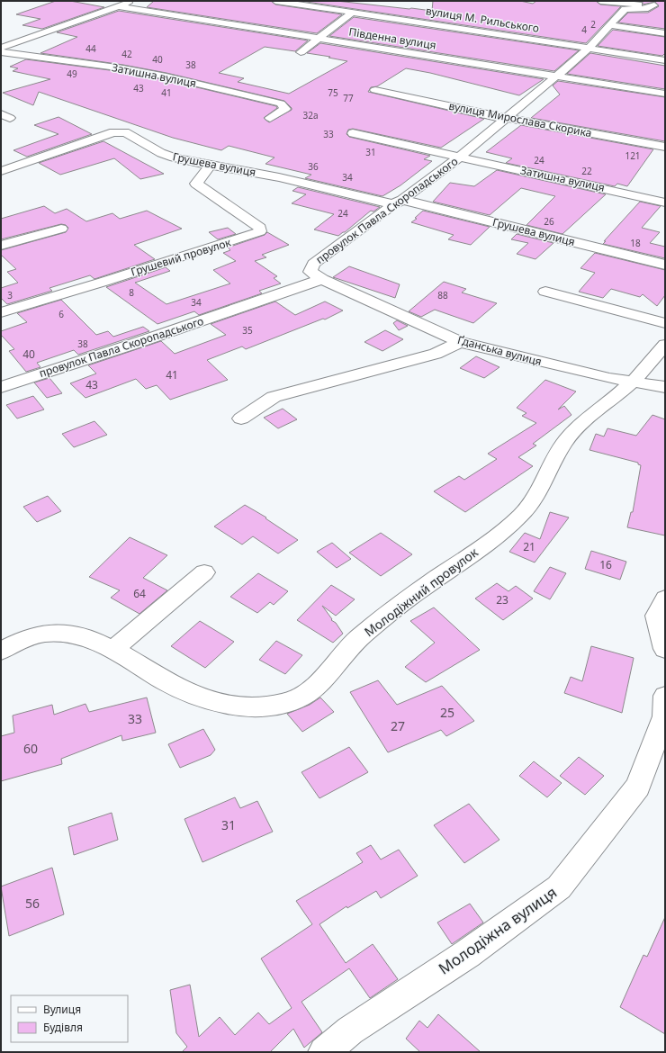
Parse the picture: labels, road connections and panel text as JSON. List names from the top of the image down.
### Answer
{
  "streets": {
    "street": [
      "вулиця М. Рильського",
      "Південна вулиця",
      "Затишна вулиця",
      "вулиця Мирослава Скорика",
      "Грушева вулиця",
      "провулок Павла Скоропадського",
      "Грушевий провулок",
      "Ґданська вулиця",
      "Молодіжний провулок",
      "Молодіжна вулиця"
    ]
  },
  "crossings": [
    ["вулиця М. Рильського", "провулок Павла Скоропадського"],
    ["Південна вулиця", "провулок Павла Скоропадського"],
    ["Затишна вулиця", "провулок Павла Скоропадського"],
    ["вулиця Мирослава Скорика", "провулок Павла Скоропадського"],
    ["Грушева вулиця", "провулок Павла Скоропадського"],
    ["Грушева вулиця", "Грушевий провулок"],
    ["провулок Павла Скоропадського", "Ґданська вулиця"],
    ["Ґданська вулиця", "Молодіжний провулок"]
  ],
  "house_numbers": [
    "2",
    "4",
    "44",
    "42",
    "40",
    "38",
    "49",
    "43",
    "41",
    "75",
    "77",
    "32а",
    "33",
    "31",
    "121",
    "24",
    "36",
    "22",
    "34",
    "24",
    "26",
    "18",
    "8",
    "3",
    "88",
    "34",
    "6",
    "35",
    "38",
    "40",
    "41",
    "43",
    "21",
    "16",
    "64",
    "23",
    "25",
    "33",
    "27",
    "60",
    "31",
    "56"
  ],
  "legend": ["Вулиця", "Будівля"]
}
